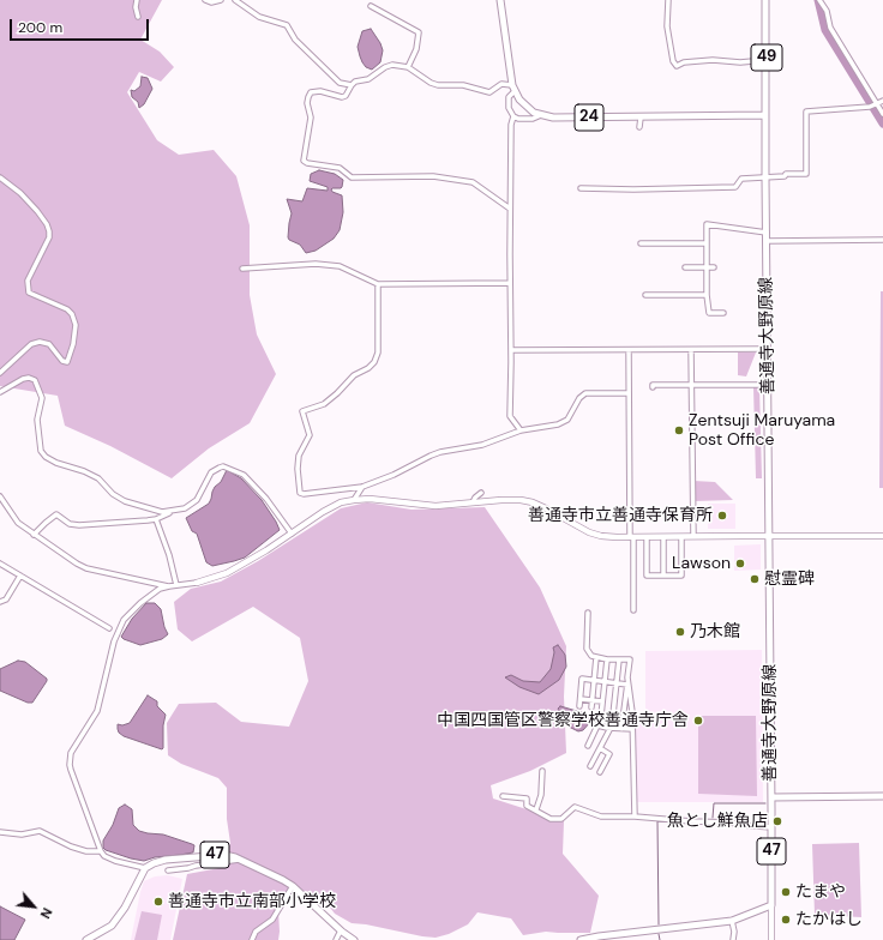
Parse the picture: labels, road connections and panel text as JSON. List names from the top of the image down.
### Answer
{
  "streets": {
    "main road": [
      "49",
      "24",
      "善通寺大野原線",
      "47"
    ]
  },
  "crossings": [
    ["49", "24"],
    ["49", "善通寺大野原線"],
    ["24", "善通寺大野原線"],
    ["善通寺大野原線", "47"]
  ],
  "places": [
    "Zentsuji Maruyama Post Office",
    "善通寺市立善通寺保育所",
    "Lawson",
    "慰霊碑",
    "乃木館",
    "中国四国管区警察学校善通寺庁舎",
    "魚とし鮮魚店",
    "たまや",
    "善通寺市立南部小学校",
    "たかはし"
  ],
  "scale_bar": "200 m",
  "north": "bottom right"
}
